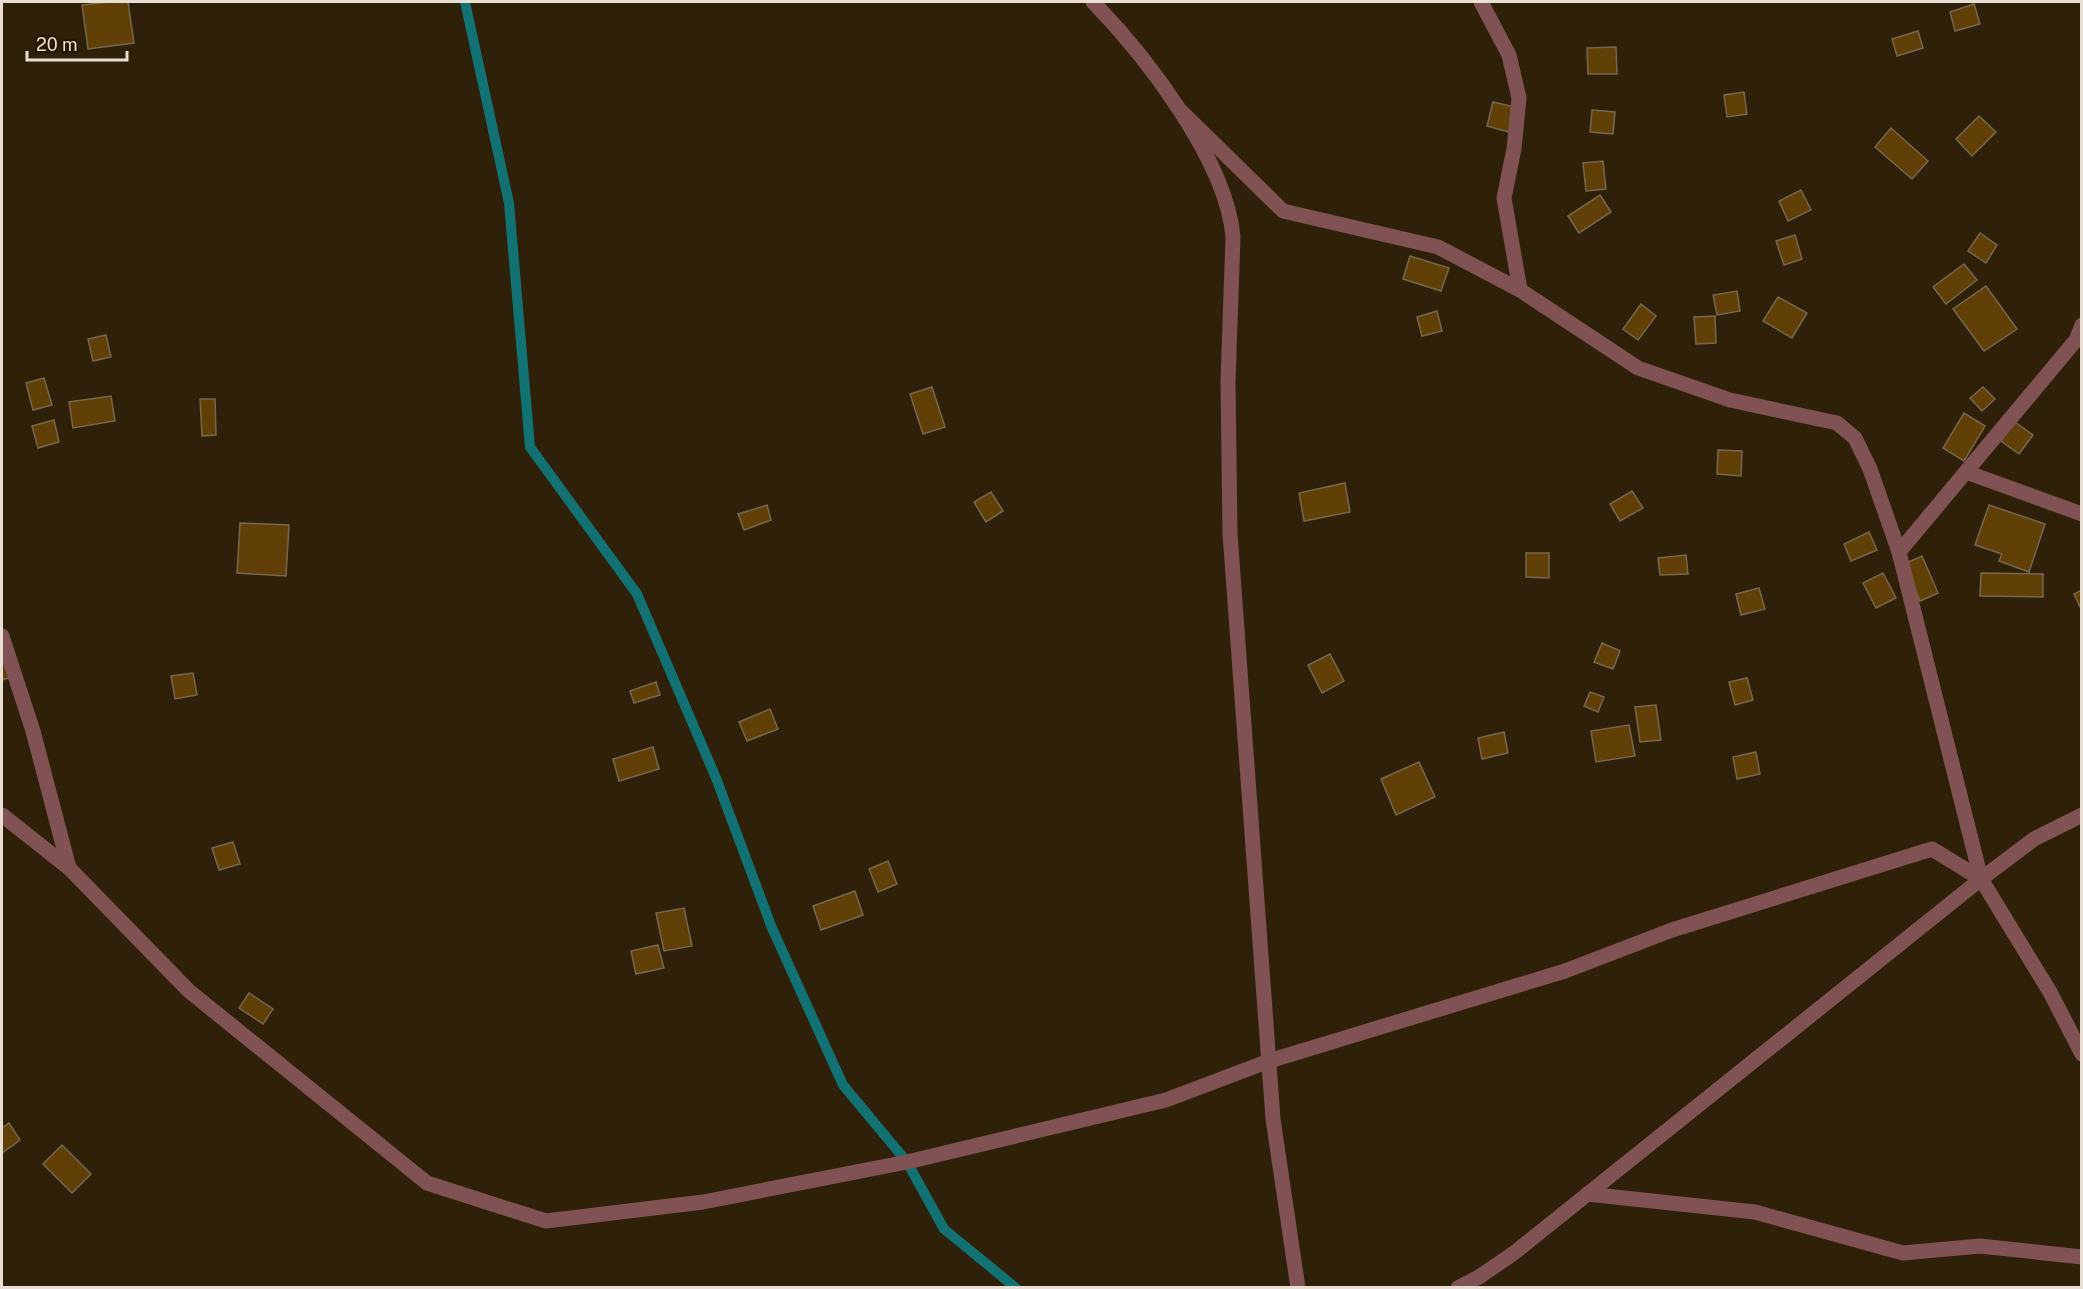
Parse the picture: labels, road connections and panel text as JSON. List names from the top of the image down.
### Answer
{
  "scale_bar": "20 m"
}
